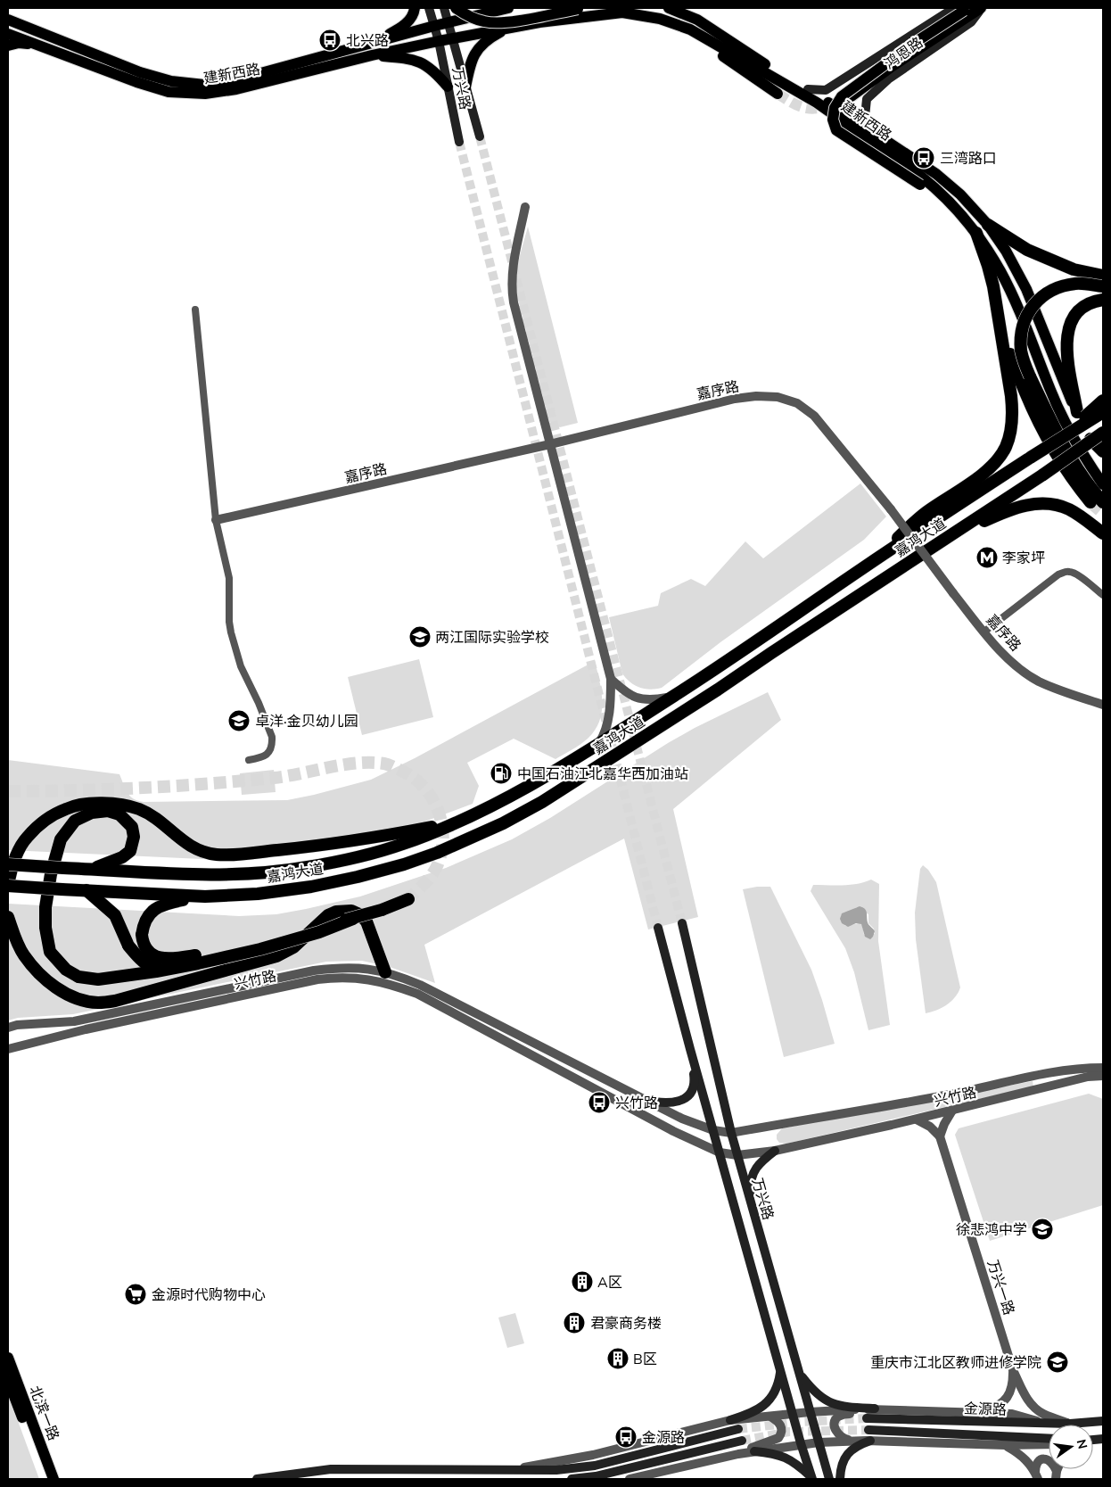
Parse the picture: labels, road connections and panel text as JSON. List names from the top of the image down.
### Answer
{
  "streets": {
    "highway": ["嘉鸿大道"],
    "main road": [
      "鸿恩路",
      "建新西路",
      "万兴路",
      "金源路",
      "北滨一路"
    ],
    "street": ["嘉序路", "兴竹路", "万兴一路"]
  },
  "crossings": [
    ["鸿恩路", "建新西路"],
    ["建新西路", "万兴路"],
    ["万兴路", "兴竹路"],
    ["万兴一路", "金源路"]
  ],
  "places": {
    "bus stop": [
      "北兴路",
      "三湾路口",
      "兴竹路",
      "金源路"
    ],
    "metro station": ["李家坪"],
    "school or university": [
      "两江国际实验学校",
      "卓洋·金贝幼儿园",
      "徐悲鸿中学",
      "重庆市江北区教师进修学院"
    ],
    "fuel station": ["中国石油江北嘉华西加油站"],
    "building": ["A区", "君豪商务楼", "B区"],
    "supermarket": ["金源时代购物中心"]
  },
  "north": "right"
}
